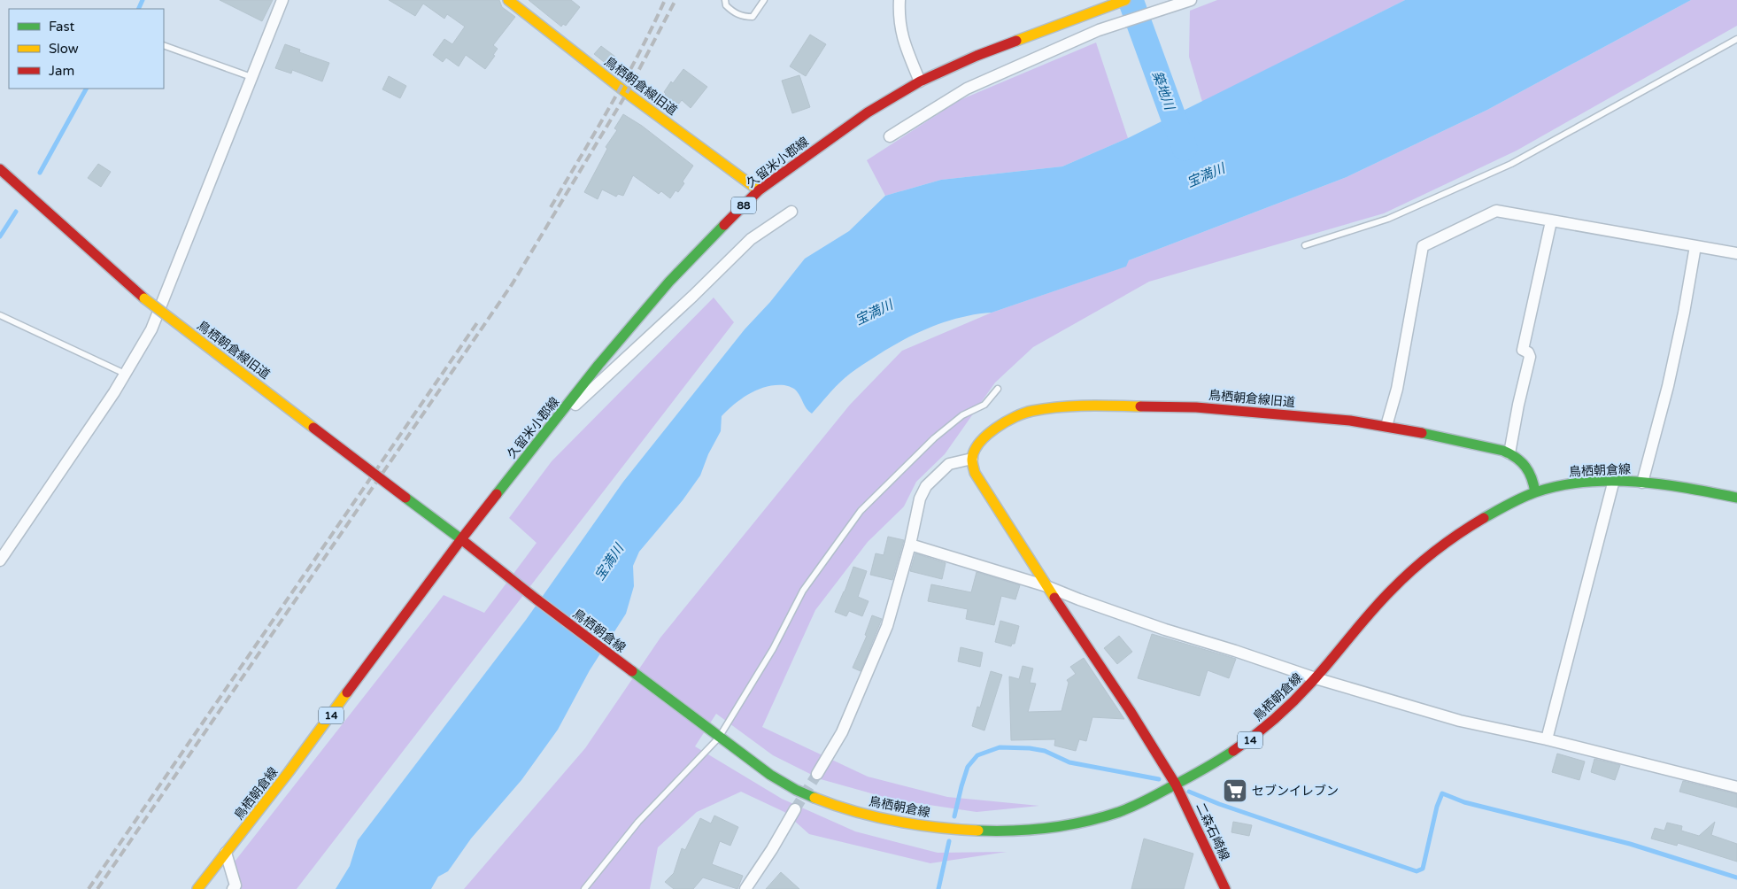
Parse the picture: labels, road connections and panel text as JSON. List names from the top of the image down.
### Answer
{
  "streets": {
    "main road": [
      "鳥栖朝倉線旧道",
      "久留米小郡線",
      "88",
      "鳥栖朝倉線",
      "14",
      "二森石崎線"
    ]
  },
  "crossings": [
    ["鳥栖朝倉線旧道", "久留米小郡線"],
    ["鳥栖朝倉線旧道", "鳥栖朝倉線"],
    ["鳥栖朝倉線旧道", "二森石崎線"],
    ["久留米小郡線", "鳥栖朝倉線"],
    ["鳥栖朝倉線", "二森石崎線"]
  ],
  "water": ["築地川", "宝満川"],
  "places": {
    "supermarket": ["セブンイレブン"]
  },
  "legend": ["Fast", "Slow", "Jam"]
}
